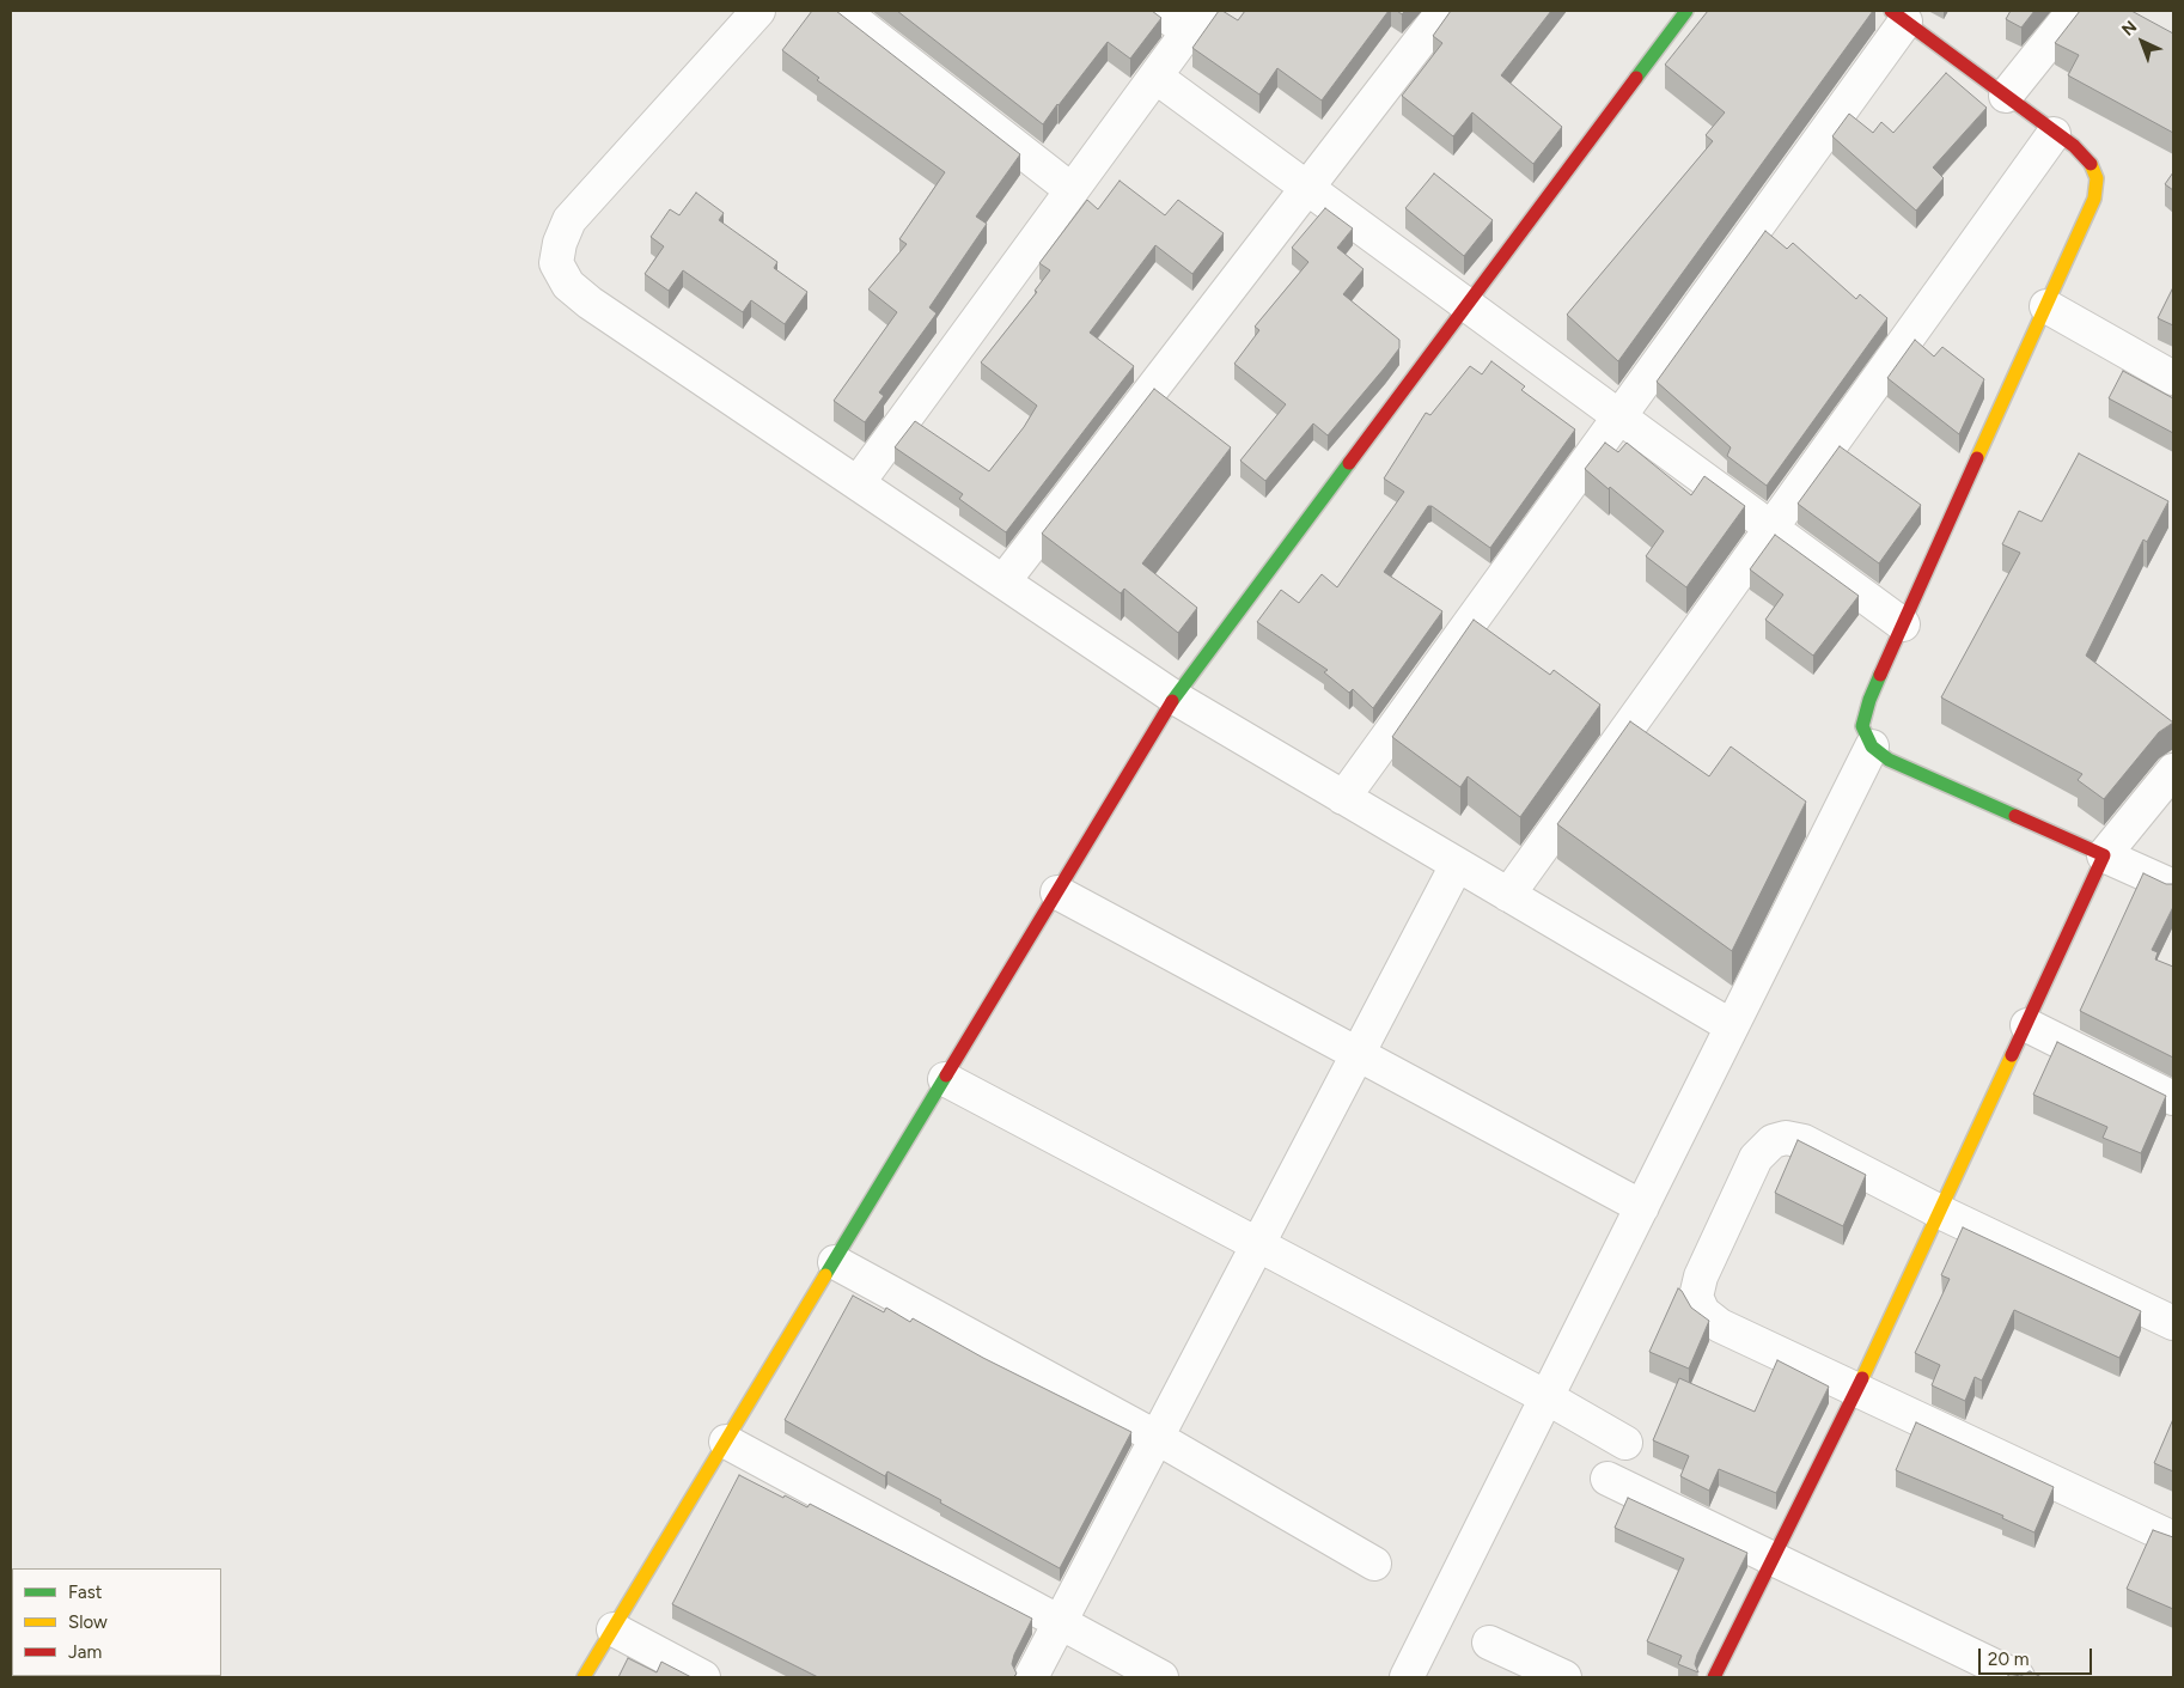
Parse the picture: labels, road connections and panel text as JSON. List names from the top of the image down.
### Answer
{
  "legend": ["Fast", "Slow", "Jam"],
  "scale_bar": "20 m",
  "north": "top left"
}
